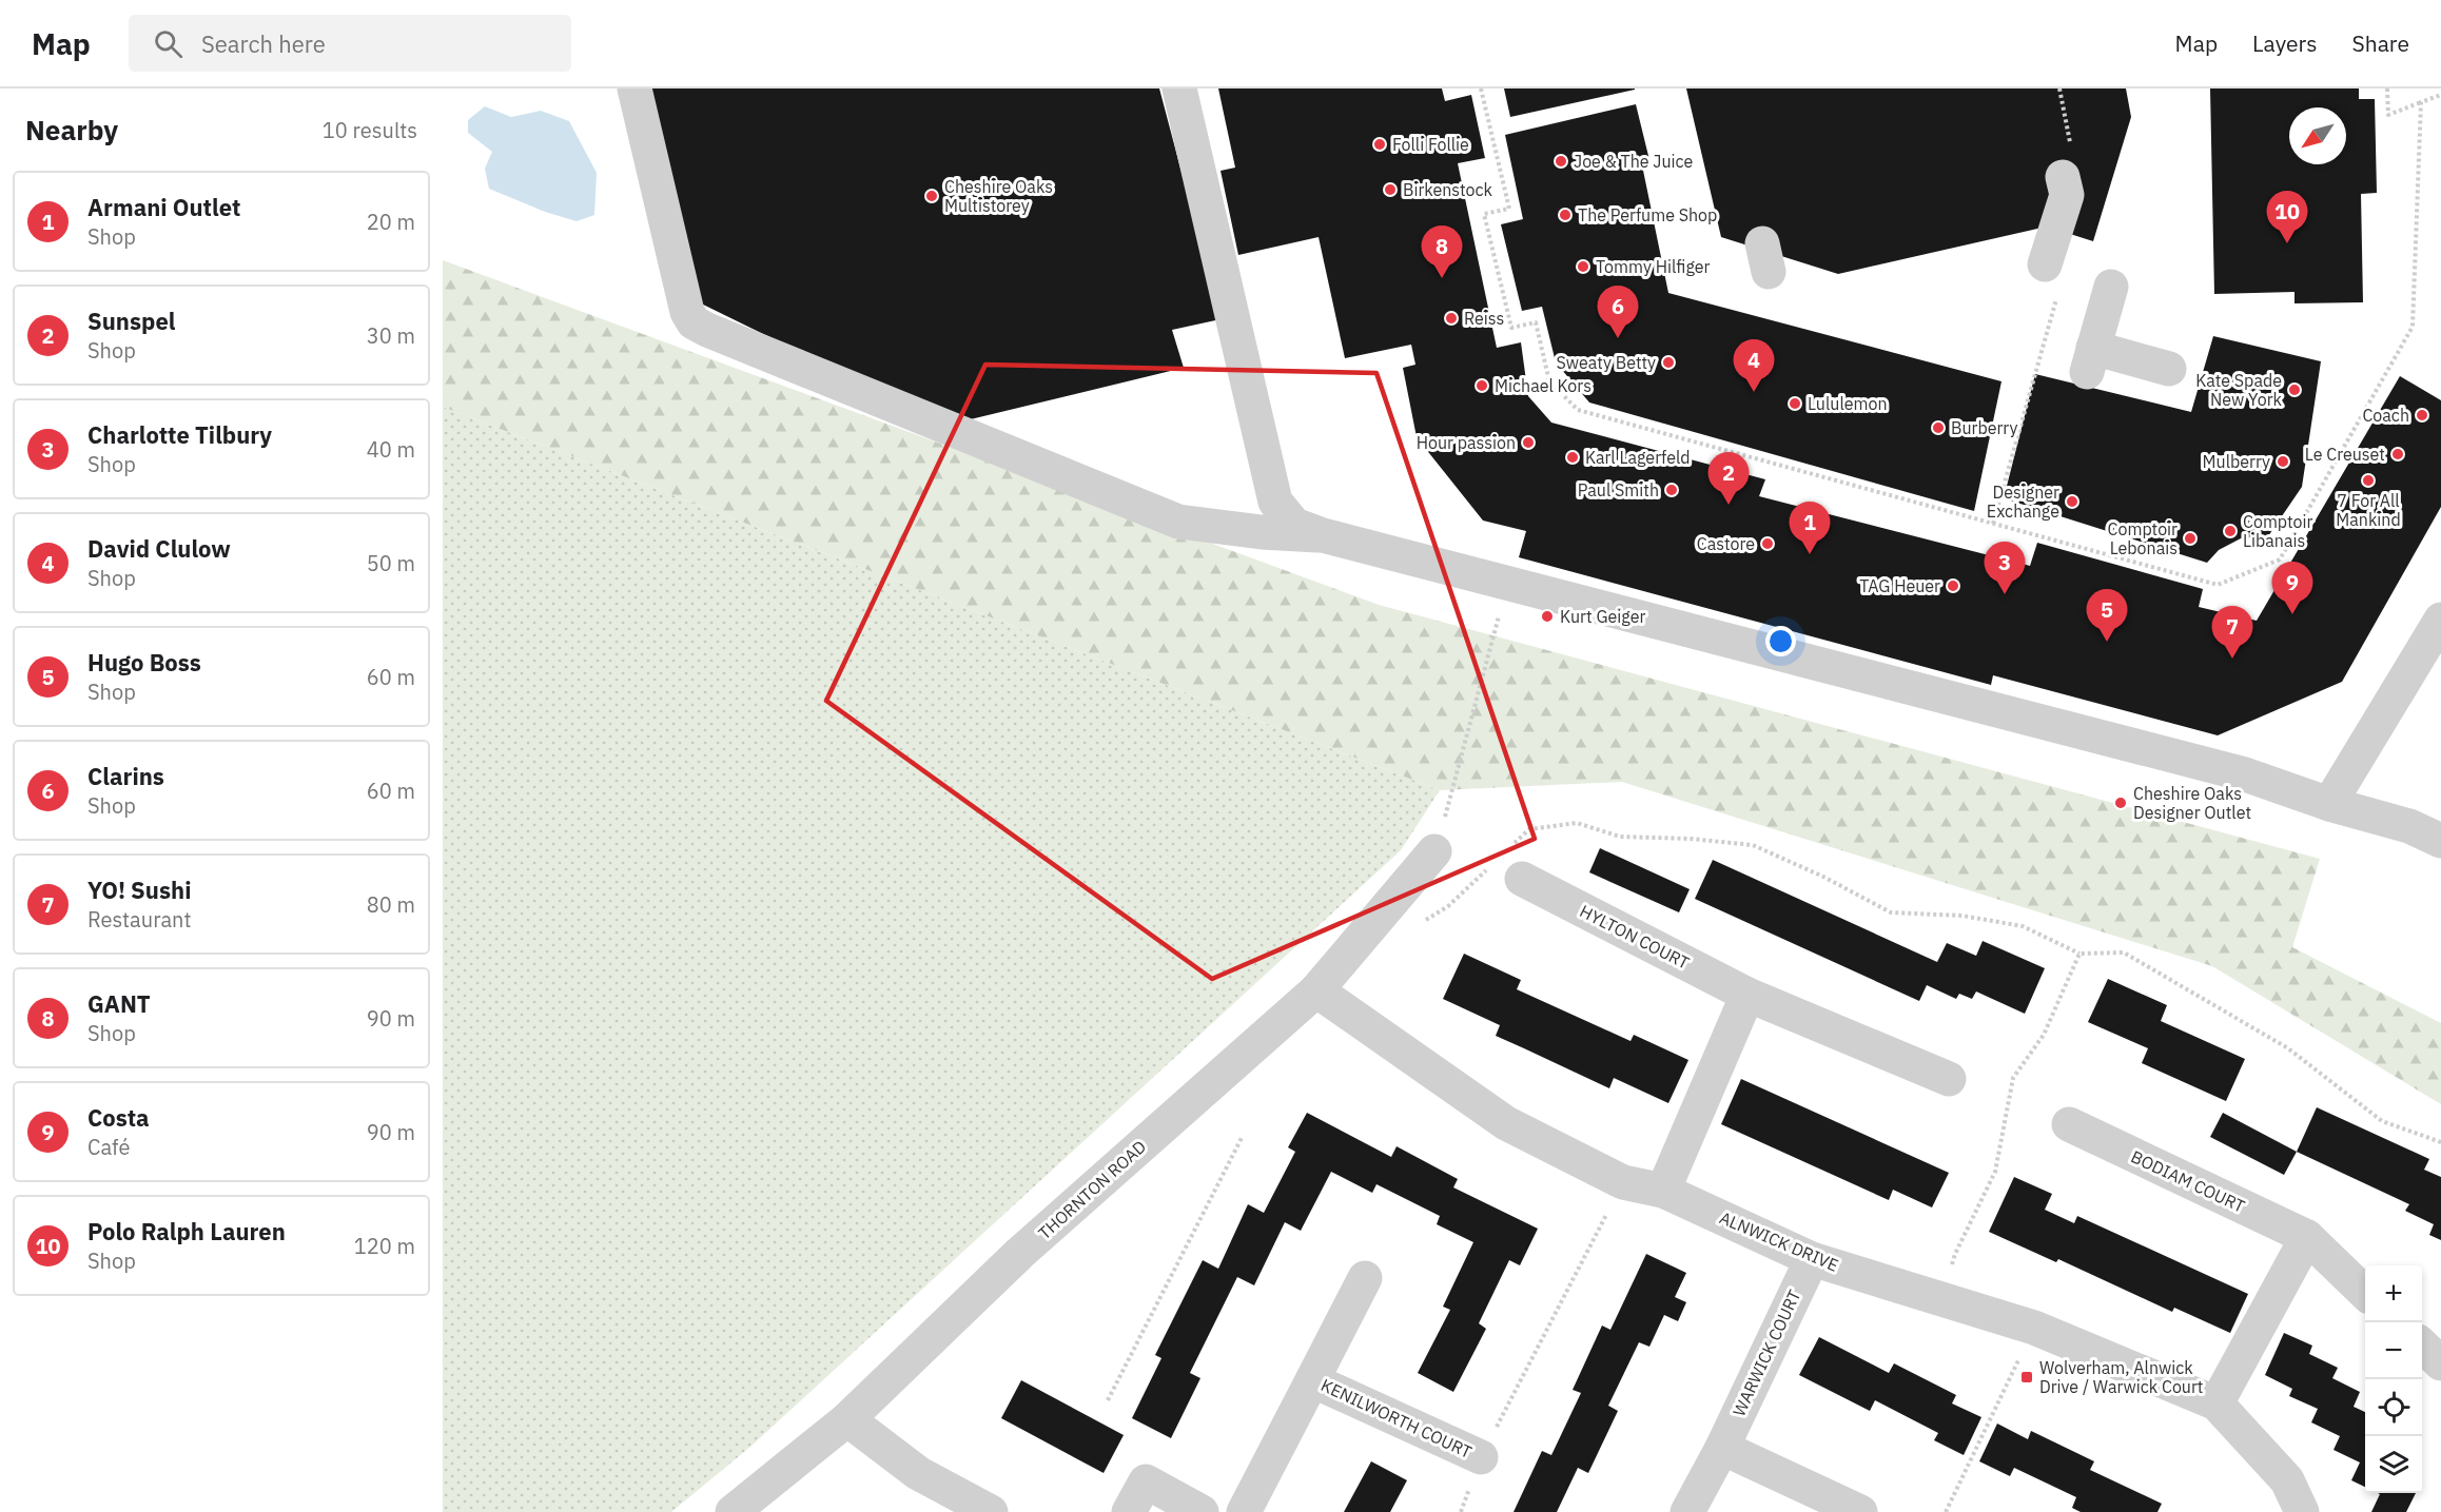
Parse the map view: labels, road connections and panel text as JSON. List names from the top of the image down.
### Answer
{
  "streets": {
    "street": [
      "HYLTON COURT",
      "BODIAM COURT",
      "THORNTON ROAD",
      "ALNWICK DRIVE",
      "WARWICK COURT",
      "KENILWORTH COURT"
    ]
  },
  "crossings": [
    ["THORNTON ROAD", "ALNWICK DRIVE"],
    ["ALNWICK DRIVE", "WARWICK COURT"]
  ],
  "places": {
    "other": [
      "Folli Follie",
      "Joe & The Juice",
      "Birkenstock",
      "Cheshire Oaks Multistorey",
      "The Perfume Shop",
      "Tommy Hilfiger",
      "Reiss",
      "Sweaty Betty",
      "Michael Kors",
      "Kate Spade New York",
      "Lululemon",
      "Coach",
      "Burberry",
      "Hour passion",
      "Le Creuset",
      "Karl Lagerfeld",
      "Mulberry",
      "7 For All Mankind",
      "Paul Smith",
      "Designer Exchange",
      "Comptoir Libanais",
      "Comptoir Lebonais",
      "Castore",
      "TAG Heuer",
      "Kurt Geiger",
      "Cheshire Oaks Designer Outlet"
    ],
    "transit": ["Wolverham, Alnwick Drive / Warwick Court"]
  },
  "north": "bottom left",
  "page": {
    "header": "Map",
    "search": "Search here",
    "nav": ["Map", "Layers", "Share"],
    "heading": ["Nearby", "10 results"],
    "list": [
      {
        "mark": "1",
        "name": "Armani Outlet",
        "note": "Shop",
        "value": "20 m"
      },
      {
        "mark": "2",
        "name": "Sunspel",
        "note": "Shop",
        "value": "30 m"
      },
      {
        "mark": "3",
        "name": "Charlotte Tilbury",
        "note": "Shop",
        "value": "40 m"
      },
      {
        "mark": "4",
        "name": "David Clulow",
        "note": "Shop",
        "value": "50 m"
      },
      {
        "mark": "5",
        "name": "Hugo Boss",
        "note": "Shop",
        "value": "60 m"
      },
      {
        "mark": "6",
        "name": "Clarins",
        "note": "Shop",
        "value": "60 m"
      },
      {
        "mark": "7",
        "name": "YO! Sushi",
        "note": "Restaurant",
        "value": "80 m"
      },
      {
        "mark": "8",
        "name": "GANT",
        "note": "Shop",
        "value": "90 m"
      },
      {
        "mark": "9",
        "name": "Costa",
        "note": "Café",
        "value": "90 m"
      },
      {
        "mark": "10",
        "name": "Polo Ralph Lauren",
        "note": "Shop",
        "value": "120 m"
      }
    ],
    "pins": [
      "10",
      "8",
      "6",
      "4",
      "2",
      "1",
      "3",
      "9",
      "5",
      "7"
    ],
    "map_buttons": ["+", "−"]
  }
}
